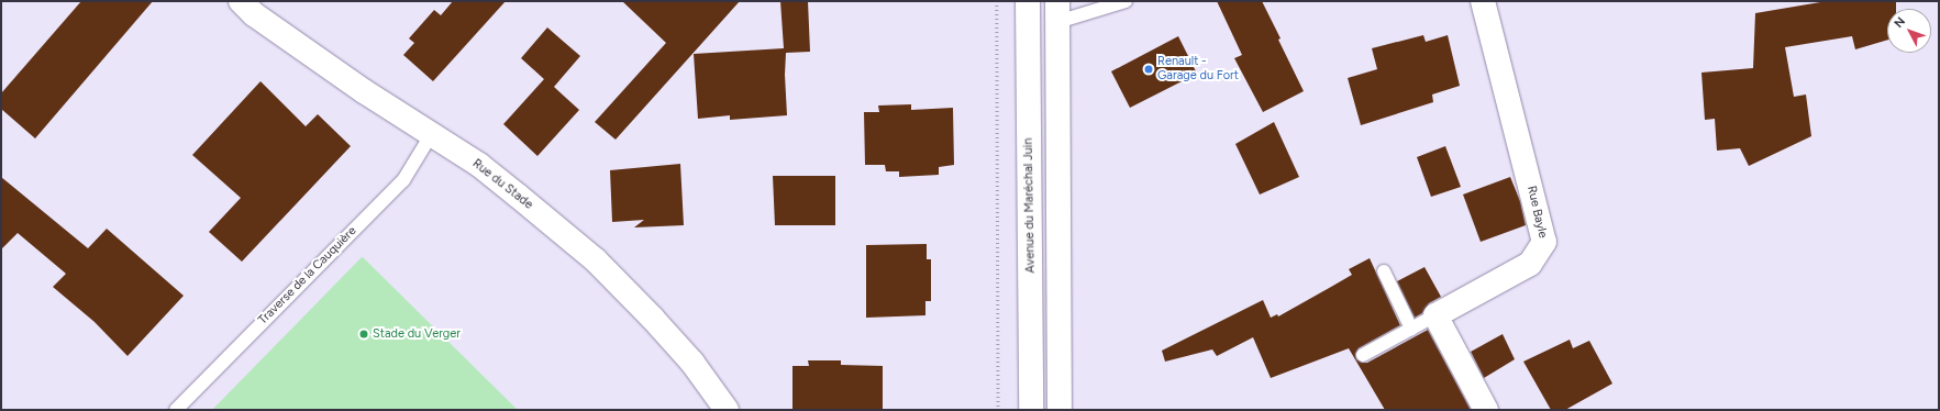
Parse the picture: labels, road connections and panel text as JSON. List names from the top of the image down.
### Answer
{
  "streets": {
    "street": ["Rue du Stade", "Avenue du Maréchal Juin", "Rue Bayle"],
    "lane": ["Traverse de la Cauquière"]
  },
  "crossings": [
    ["Rue du Stade", "Traverse de la Cauquière"]
  ],
  "places": ["Renault - Garage du Fort", "Stade du Verger"],
  "north": "top left"
}
